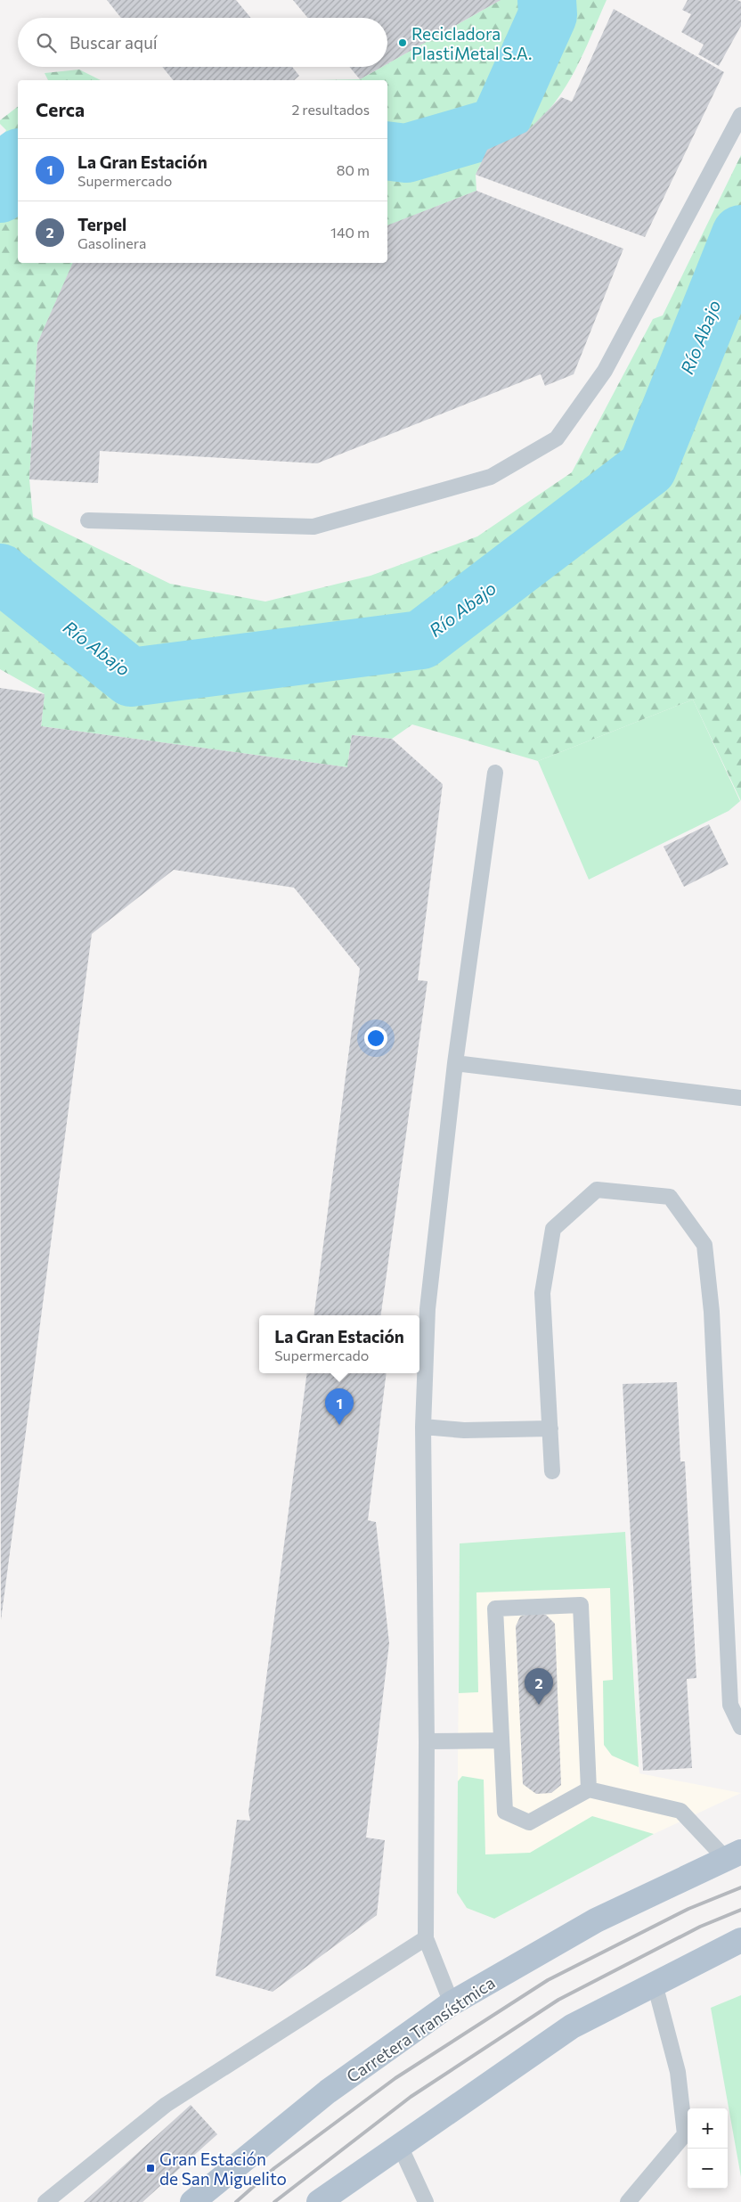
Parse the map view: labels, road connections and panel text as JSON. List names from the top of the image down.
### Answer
{
  "streets": {
    "main road": ["Carretera Transístmica"]
  },
  "water": ["Río Abajo"],
  "places": {
    "other": ["Recicladora PlastiMetal S.A."],
    "transit": ["Gran Estación de San Miguelito"]
  },
  "page": {
    "search": "Buscar aquí",
    "heading": ["Cerca", "2 resultados"],
    "list": [
      {
        "mark": "1",
        "name": "La Gran Estación",
        "note": "Supermercado",
        "value": "80 m"
      },
      {
        "mark": "2",
        "name": "Terpel",
        "note": "Gasolinera",
        "value": "140 m"
      }
    ],
    "popup": ["La Gran Estación", "Supermercado"],
    "pins": ["1", "2"],
    "map_buttons": ["+", "−"]
  }
}
